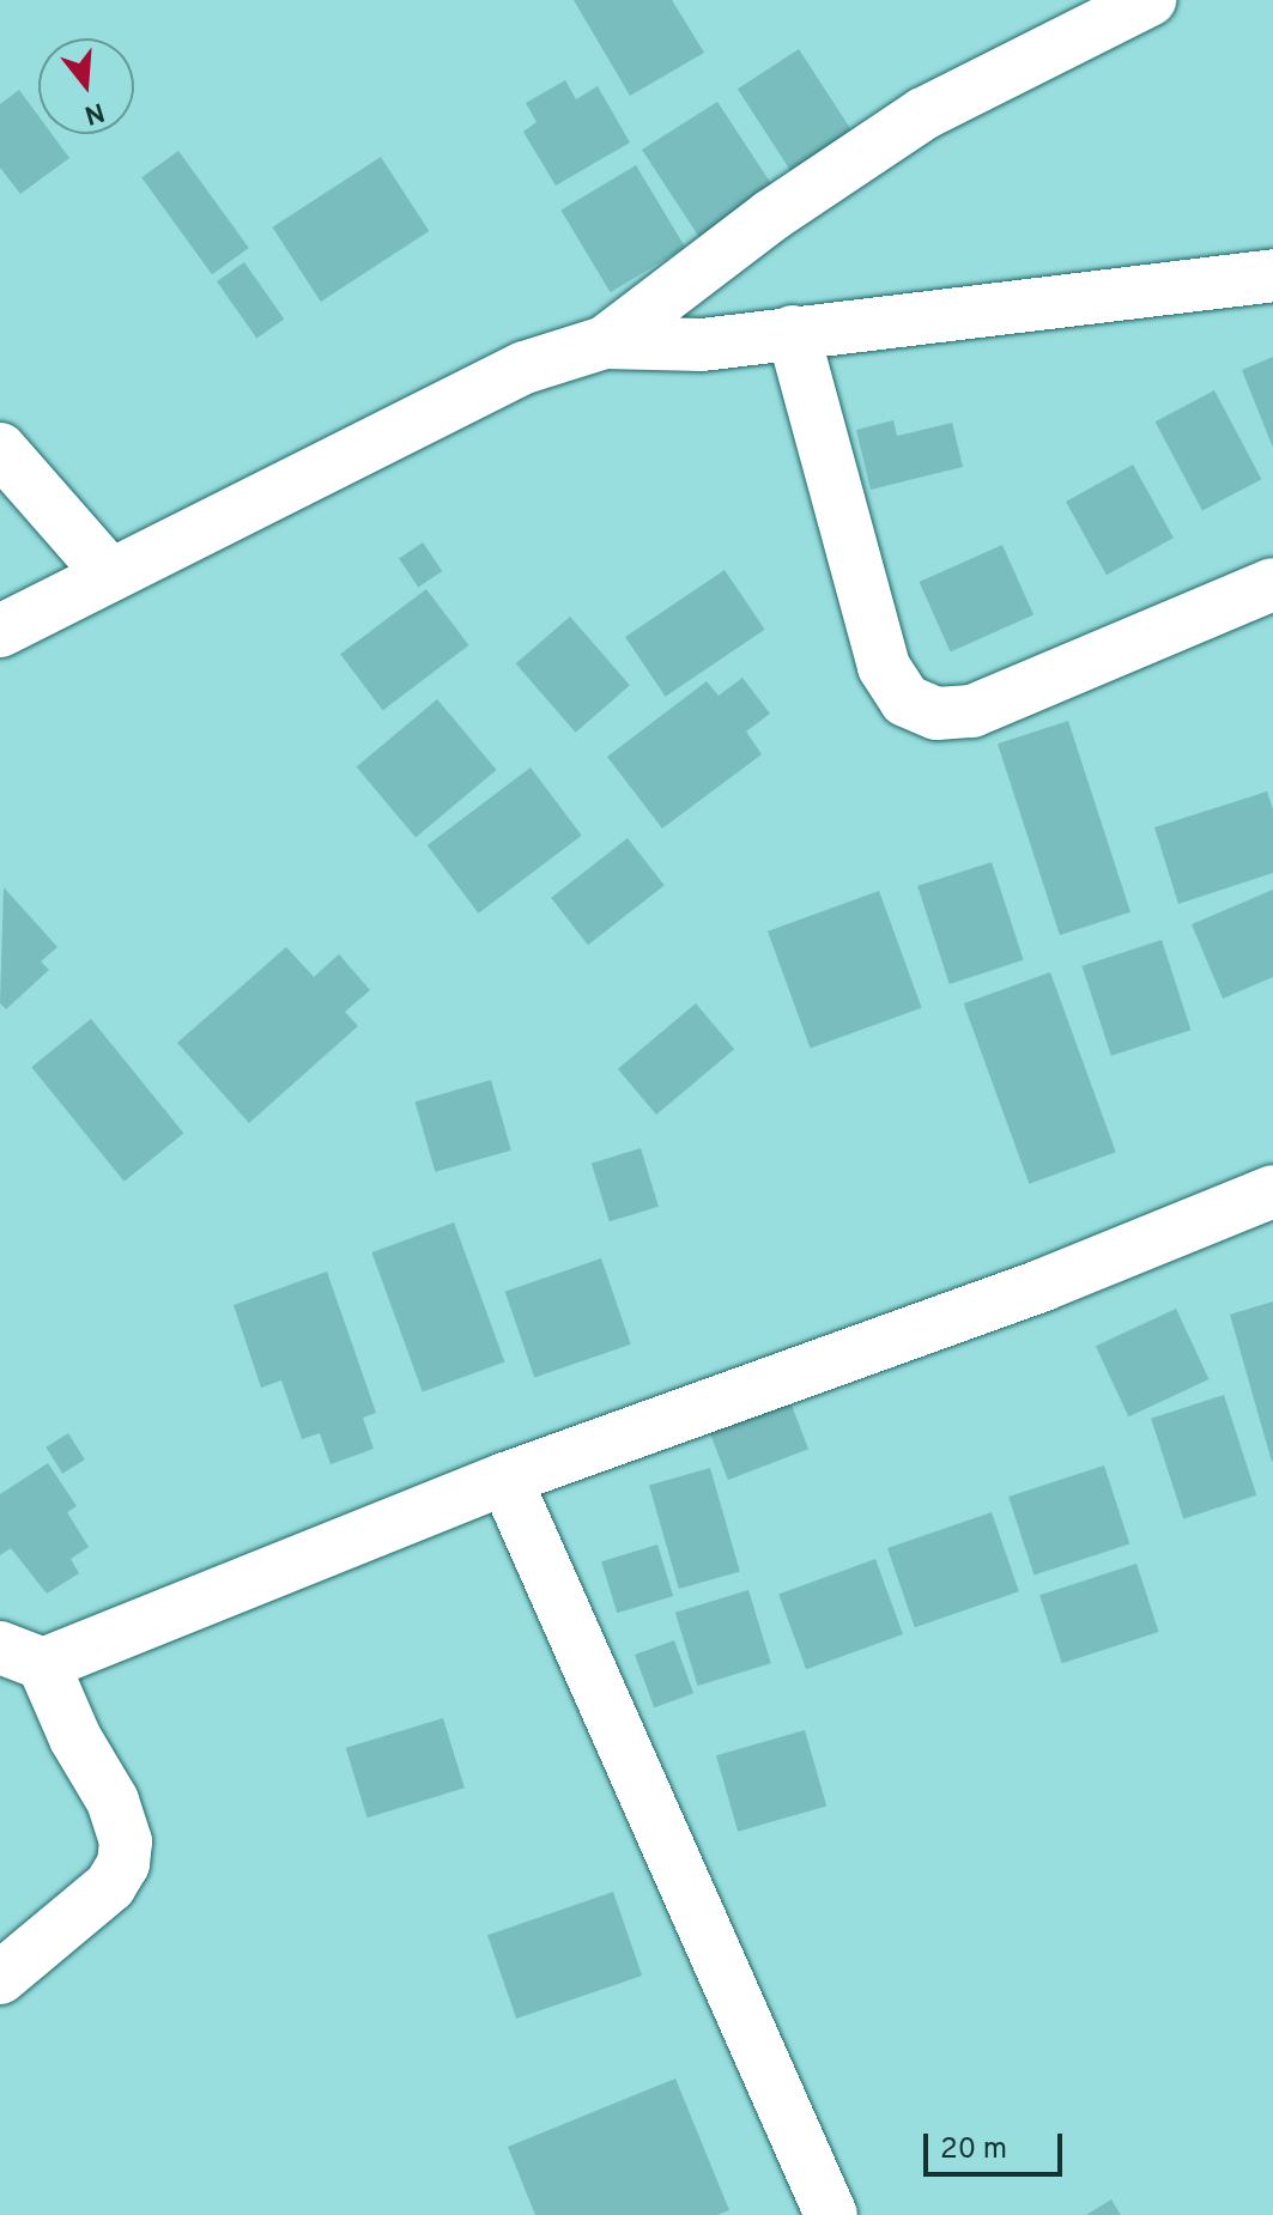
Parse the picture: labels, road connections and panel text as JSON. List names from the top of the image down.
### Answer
{
  "scale_bar": "20 m",
  "north": "bottom"
}
